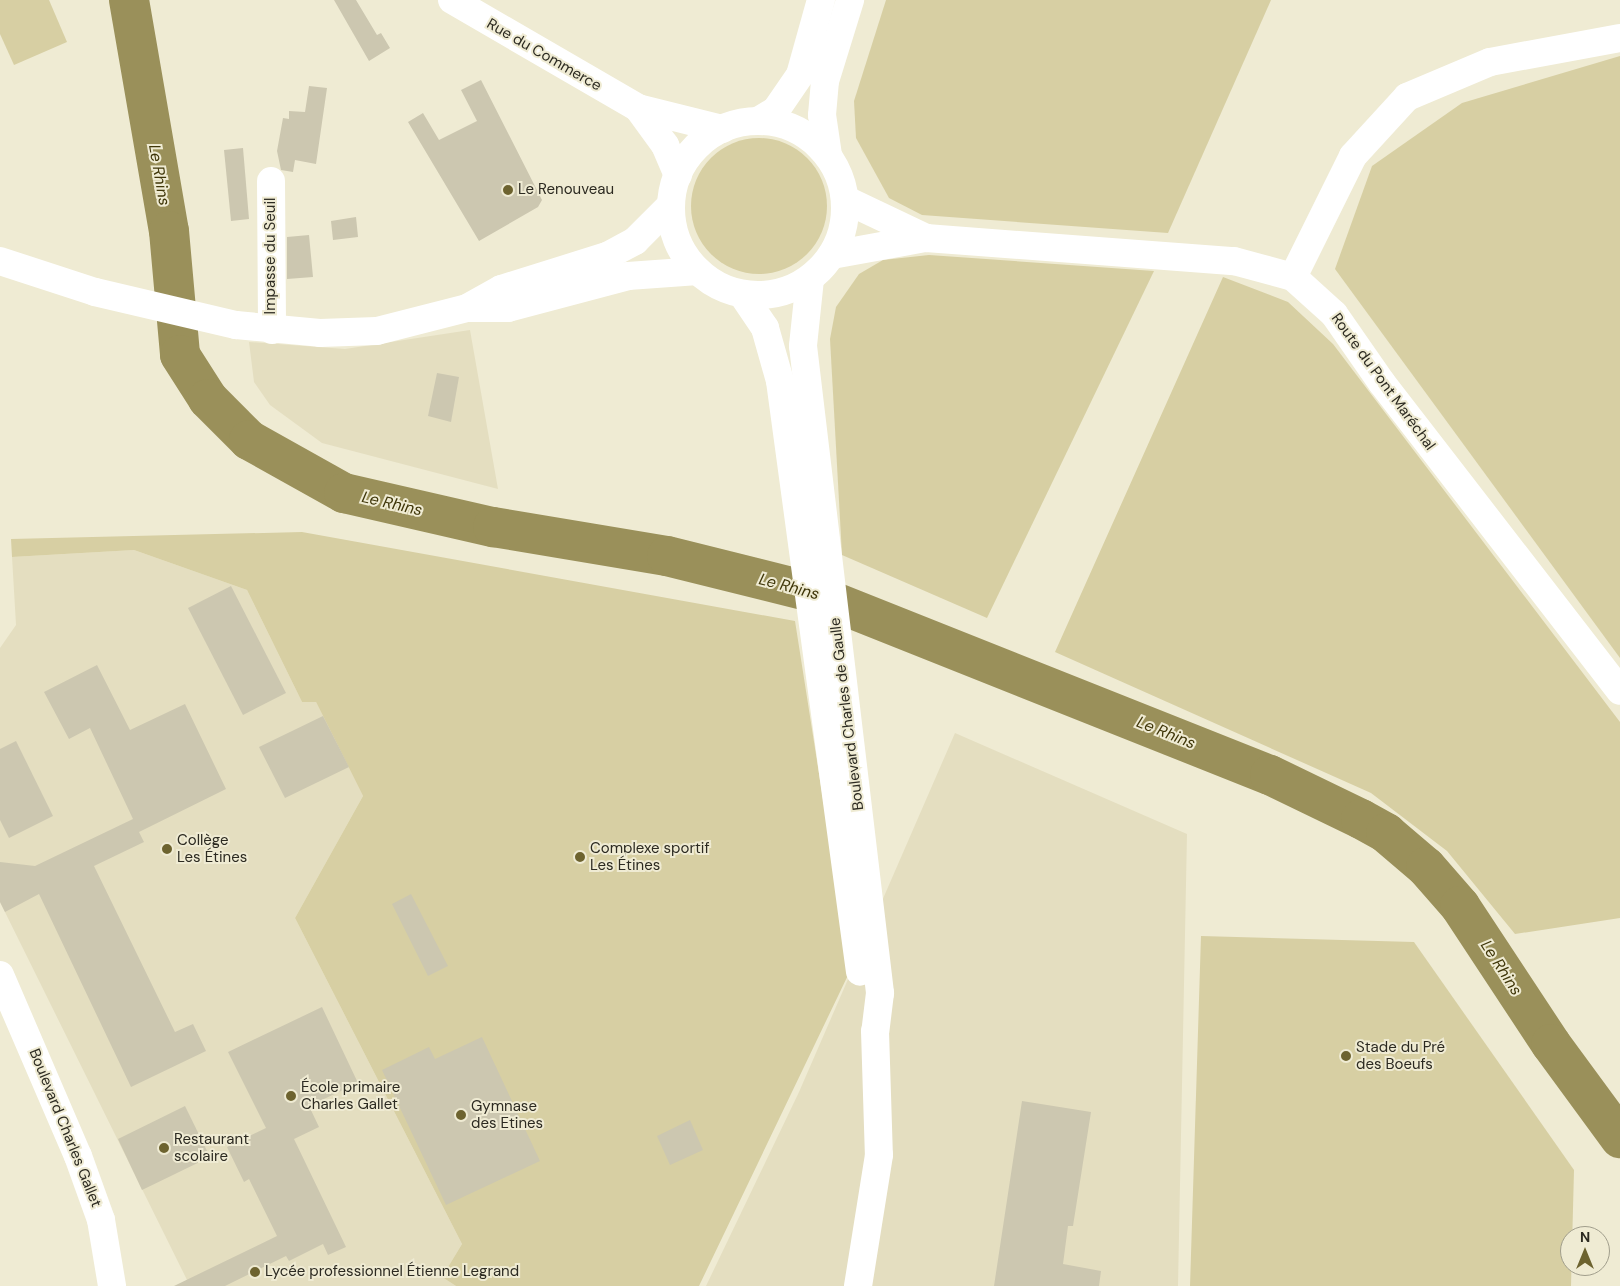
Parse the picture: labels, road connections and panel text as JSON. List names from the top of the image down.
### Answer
{
  "streets": {
    "street": [
      "Rue du Commerce",
      "Impasse du Seuil",
      "Route du Pont Maréchal",
      "Boulevard Charles de Gaulle",
      "Boulevard Charles Gallet"
    ]
  },
  "crossings": [
    ["Rue du Commerce", "Route du Pont Maréchal"],
    ["Rue du Commerce", "Boulevard Charles de Gaulle"],
    ["Route du Pont Maréchal", "Boulevard Charles de Gaulle"]
  ],
  "water": ["Le Rhins"],
  "places": [
    "Le Renouveau",
    "Collège Les Étines",
    "Complexe sportif Les Étines",
    "Stade du Pré des Boeufs",
    "École primaire Charles Gallet",
    "Gymnase des Etines",
    "Restaurant scolaire",
    "Lycée professionnel Étienne Legrand"
  ],
  "north": "top"
}
